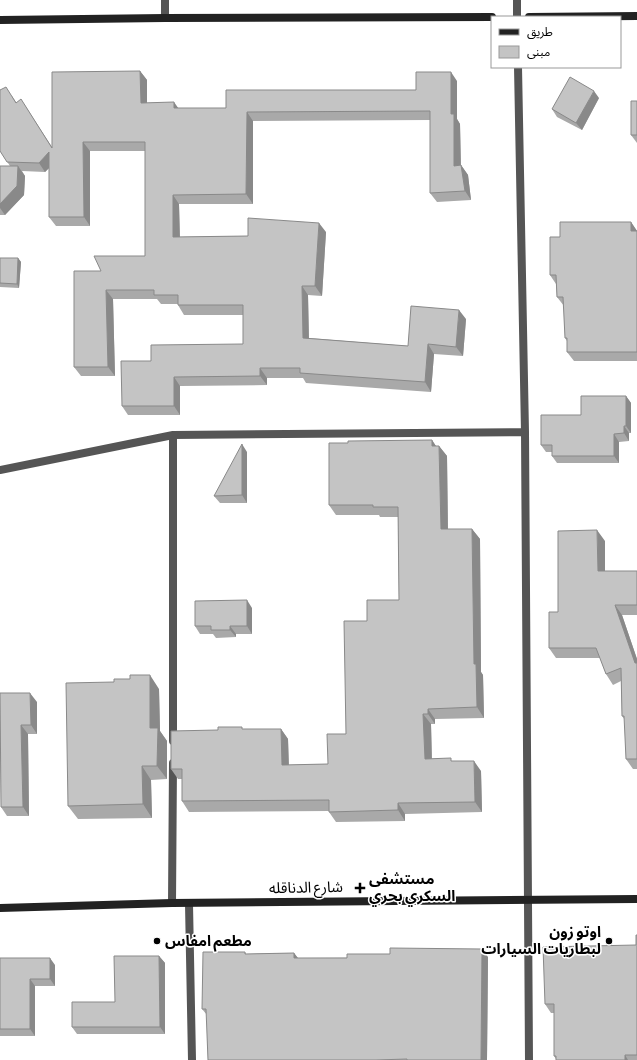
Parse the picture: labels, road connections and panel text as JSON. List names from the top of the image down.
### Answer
{
  "streets": {
    "street": ["شارع الدناقله"]
  },
  "places": {
    "health": ["مستشفى السكري بحري"],
    "other": ["مطعم امفاس", "اوتو زون لبطاريات السيارات"]
  },
  "legend": ["طريق", "مبنى"]
}
